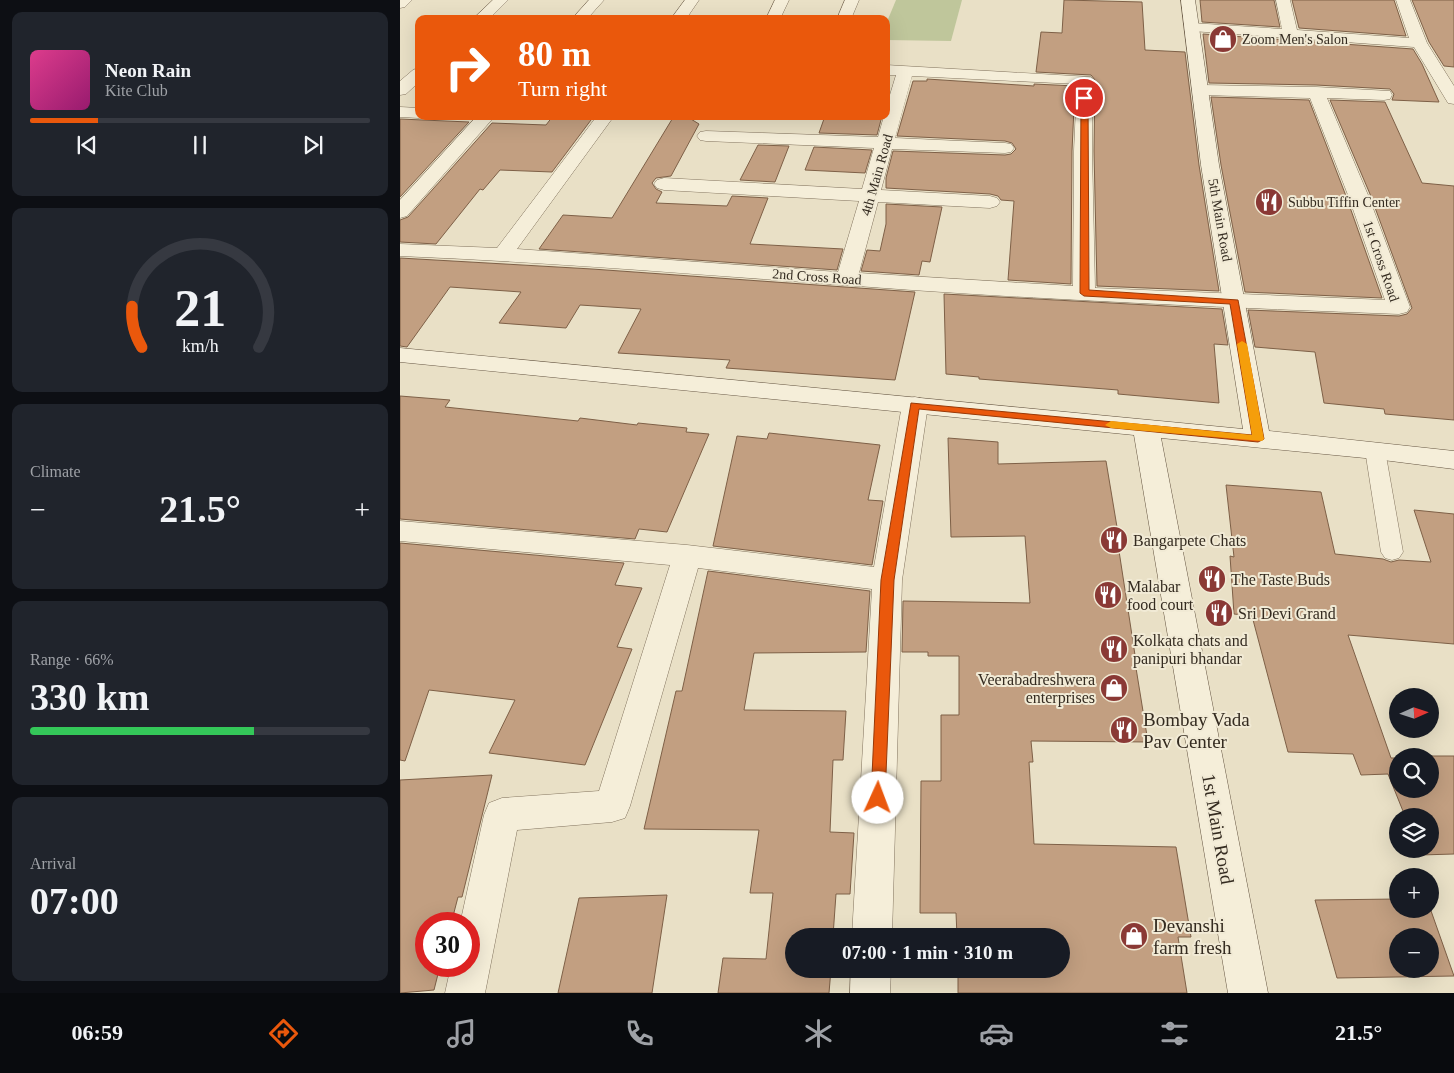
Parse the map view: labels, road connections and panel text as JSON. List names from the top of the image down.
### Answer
{
  "streets": {
    "street": [
      "4th Main Road",
      "5th Main Road",
      "1st Cross Road",
      "2nd Cross Road",
      "1st Main Road"
    ]
  },
  "crossings": [
    ["4th Main Road", "2nd Cross Road"],
    ["5th Main Road", "1st Cross Road"],
    ["5th Main Road", "2nd Cross Road"],
    ["1st Cross Road", "2nd Cross Road"]
  ],
  "places": {
    "shop": ["Zoom Men's Salon", "Veerabadreshwera enterprises", "Devanshi farm fresh"],
    "restaurant": [
      "Subbu Tiffin Center",
      "Bangarpete Chats",
      "The Taste Buds",
      "Malabar food court",
      "Sri Devi Grand",
      "Kolkata chats and panipuri bhandar",
      "Bombay Vada Pav Center"
    ]
  },
  "north": "right",
  "page": {
    "turn": ["80 m", "Turn right"],
    "song": ["Neon Rain", "Kite Club"],
    "tile": [
      "Climate",
      ["Range · 66%", "330 km"],
      ["Arrival", "07:00"]
    ],
    "heat": ["−", "21.5°", "+"],
    "map_buttons": ["+", "−"],
    "limit": "30",
    "trip": "07:00 · 1 min · 310 m",
    "tabs": ["06:59", "21.5°"],
    "gauge": ["21", "km/h"]
  }
}
